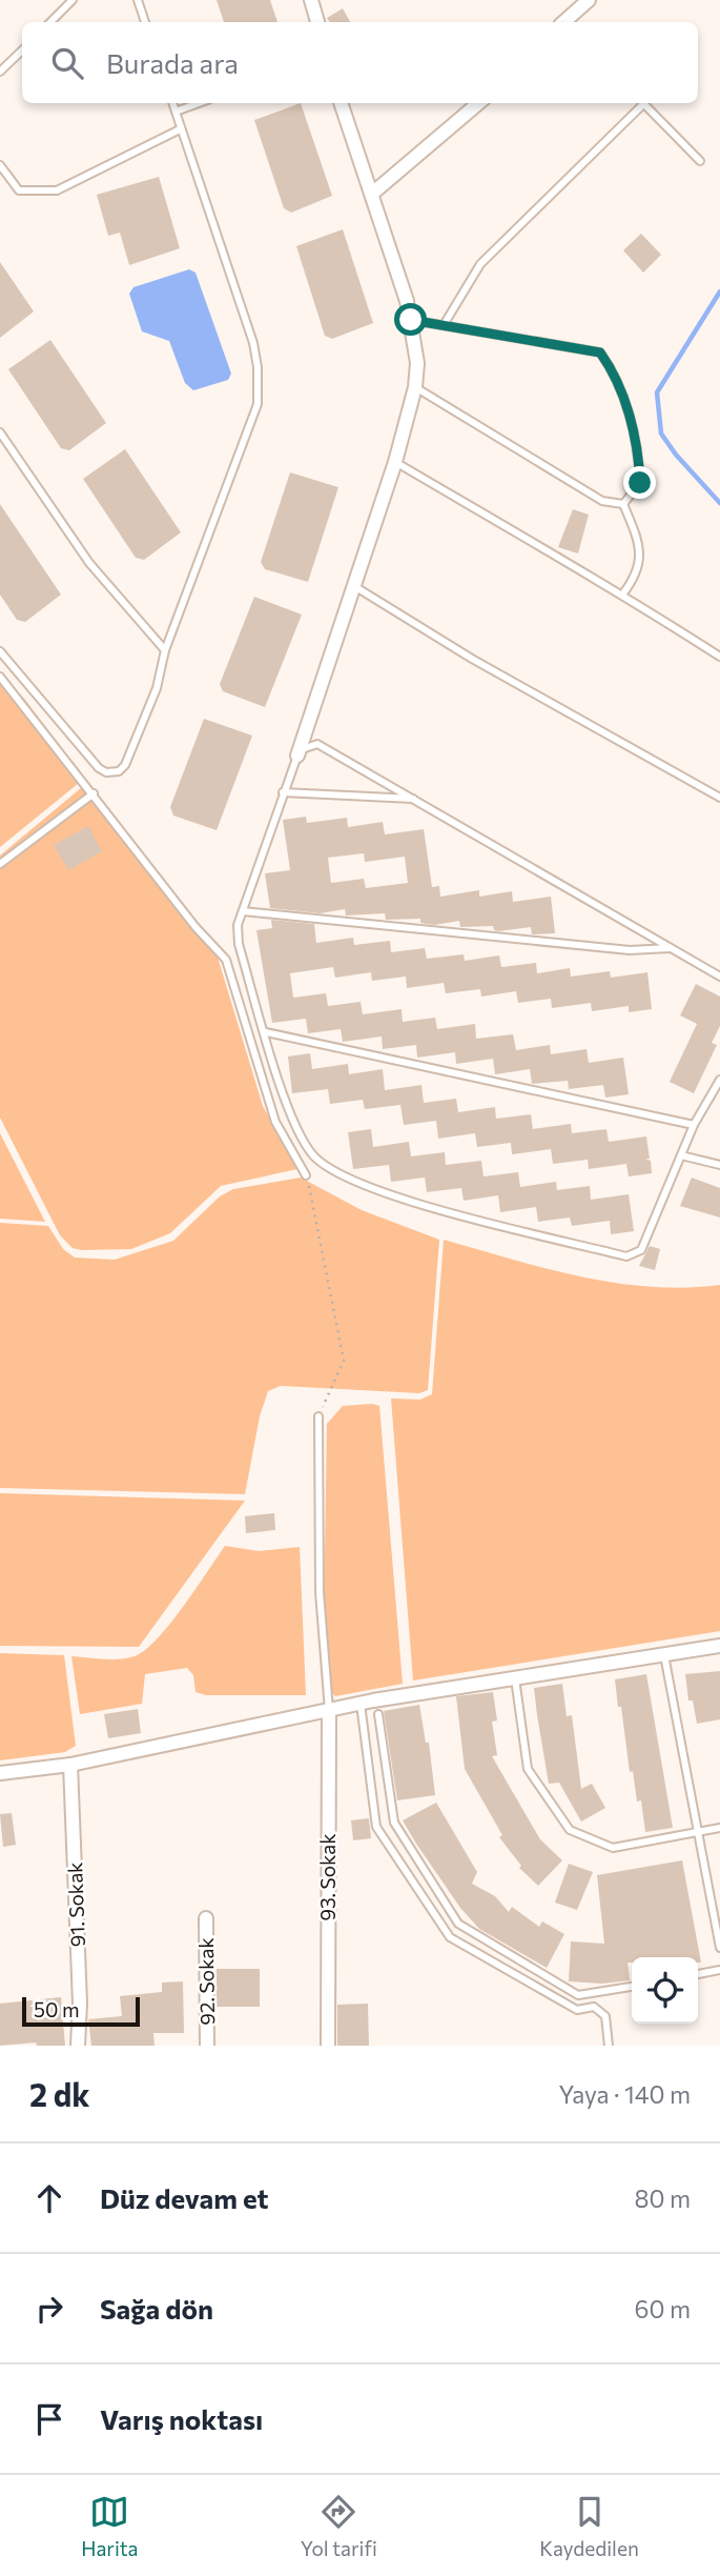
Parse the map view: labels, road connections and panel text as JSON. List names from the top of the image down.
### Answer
{
  "streets": {
    "street": ["93. Sokak", "91. Sokak", "92. Sokak"]
  },
  "scale_bar": "50 m",
  "page": {
    "search": "Burada ara",
    "scale": "50 m",
    "heading": ["2 dk", "Yaya · 140 m"],
    "list": [
      ["Düz devam et", "80 m"],
      ["Sağa dön", "60 m"],
      "Varış noktası"
    ],
    "nav": ["Harita", "Yol tarifi", "Kaydedilen"]
  }
}
